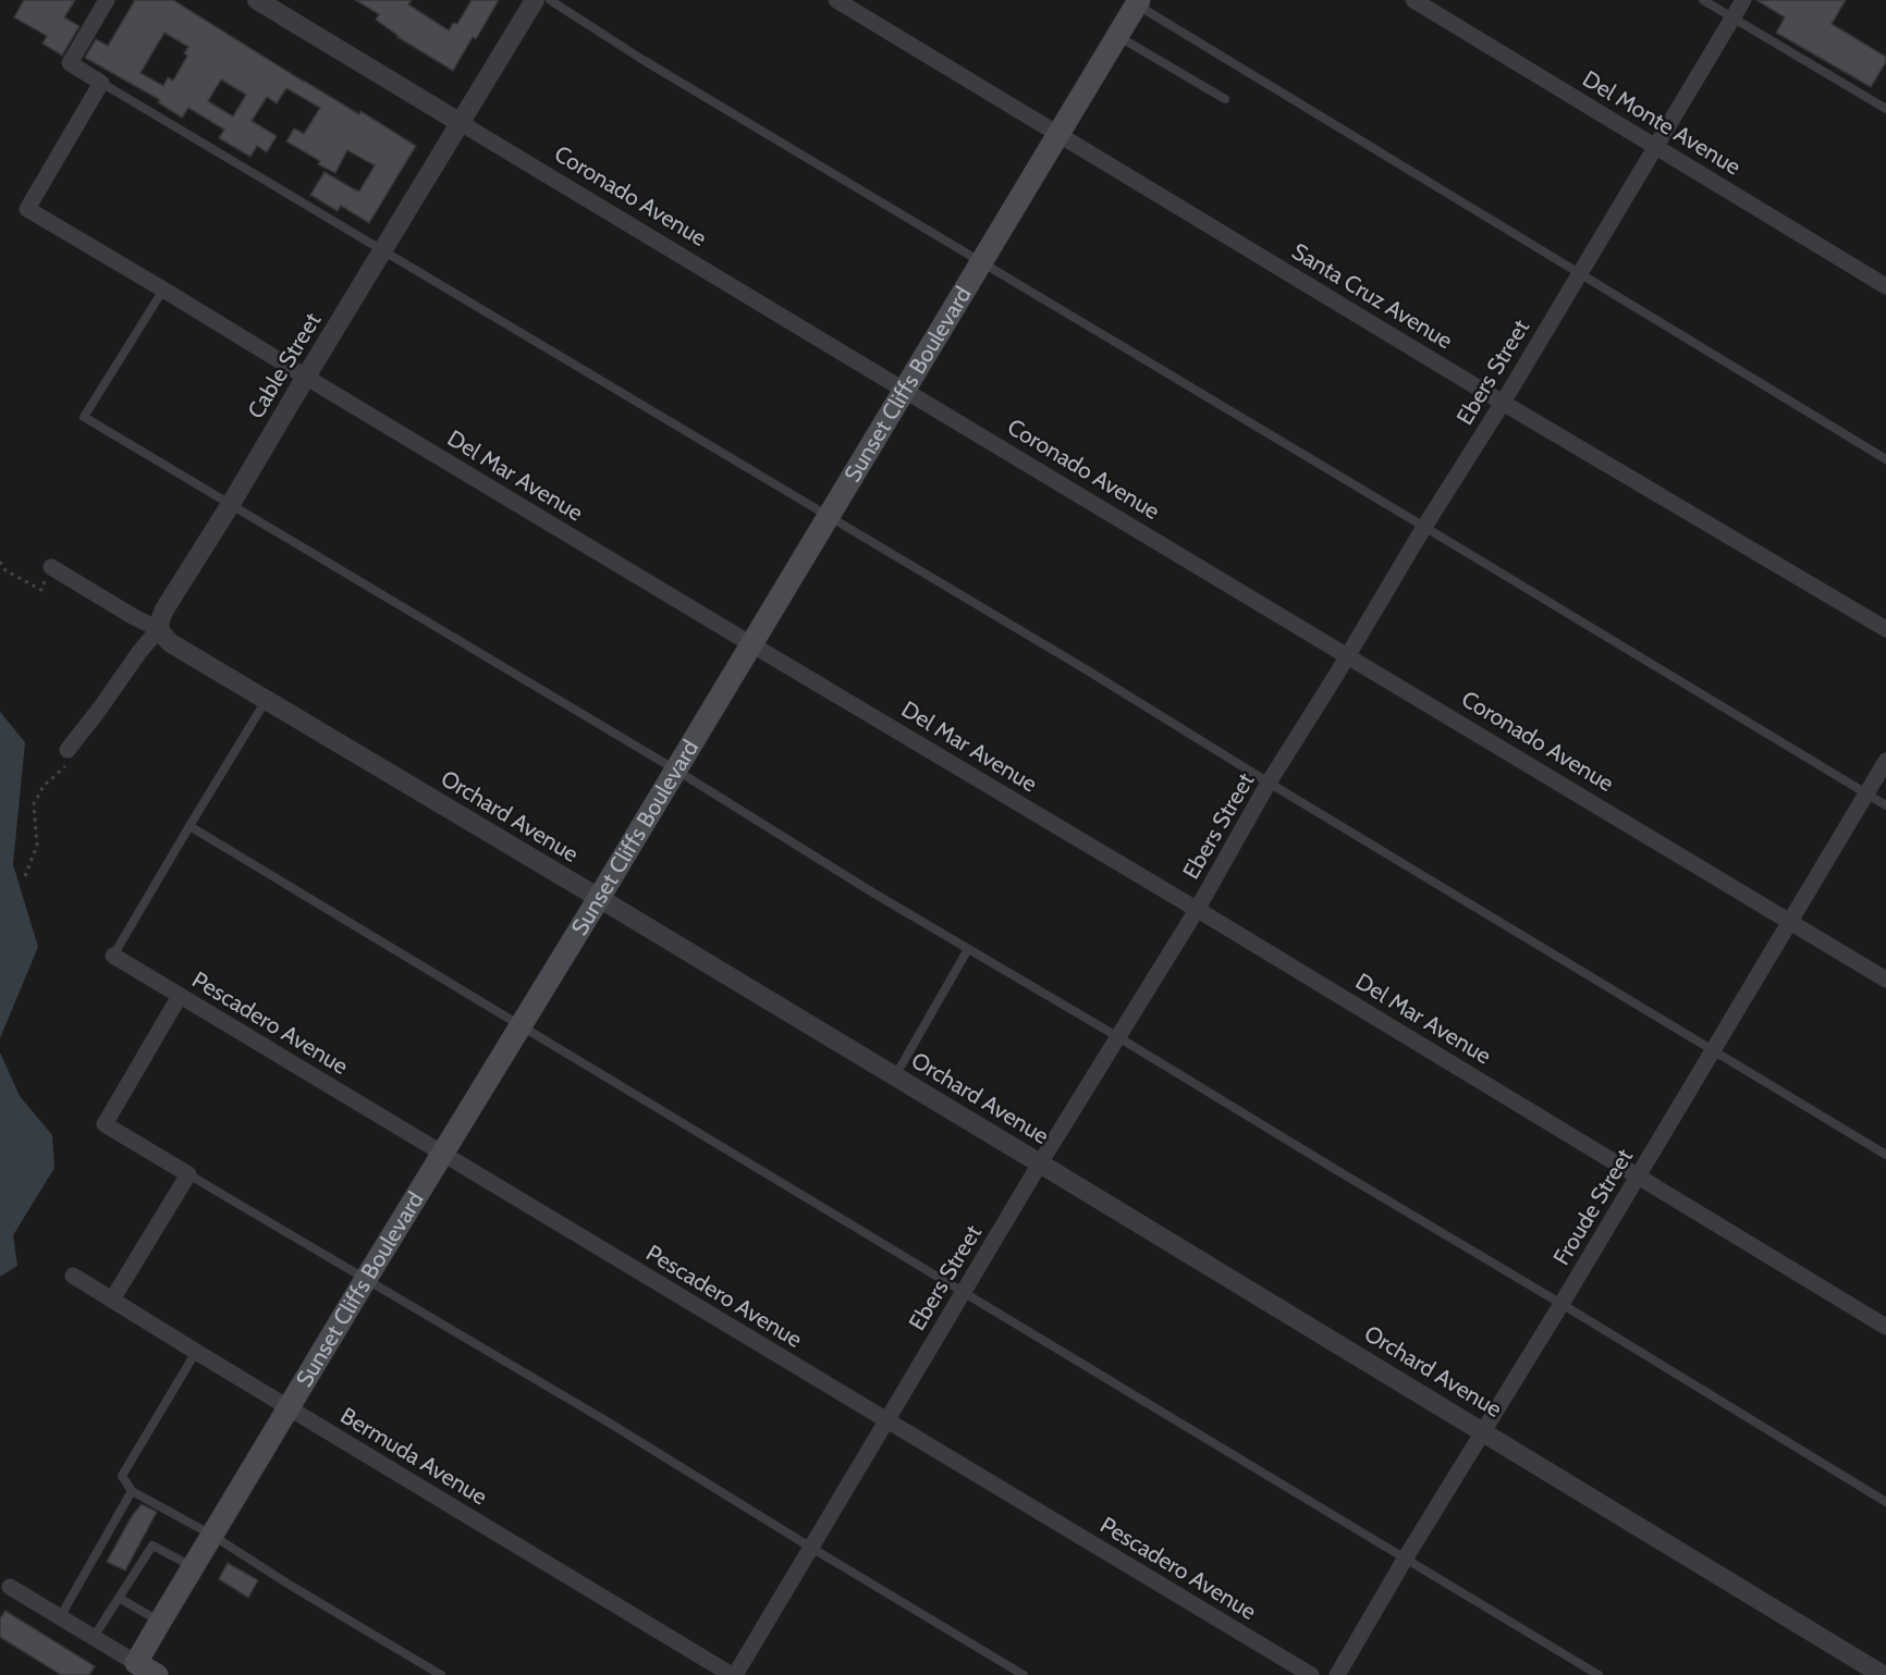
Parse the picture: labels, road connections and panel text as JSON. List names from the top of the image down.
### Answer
{
  "streets": {
    "main road": ["Sunset Cliffs Boulevard"],
    "street": [
      "Del Monte Avenue",
      "Coronado Avenue",
      "Santa Cruz Avenue",
      "Cable Street",
      "Ebers Street",
      "Del Mar Avenue",
      "Orchard Avenue",
      "Pescadero Avenue",
      "Froude Street",
      "Bermuda Avenue"
    ]
  },
  "crossings": [
    ["Del Monte Avenue", "Ebers Street"],
    ["Coronado Avenue", "Cable Street"],
    ["Coronado Avenue", "Ebers Street"],
    ["Coronado Avenue", "Sunset Cliffs Boulevard"],
    ["Coronado Avenue", "Froude Street"],
    ["Santa Cruz Avenue", "Ebers Street"],
    ["Santa Cruz Avenue", "Sunset Cliffs Boulevard"],
    ["Cable Street", "Del Mar Avenue"],
    ["Cable Street", "Orchard Avenue"],
    ["Ebers Street", "Del Mar Avenue"],
    ["Ebers Street", "Orchard Avenue"],
    ["Ebers Street", "Pescadero Avenue"],
    ["Ebers Street", "Bermuda Avenue"],
    ["Sunset Cliffs Boulevard", "Del Mar Avenue"],
    ["Sunset Cliffs Boulevard", "Orchard Avenue"],
    ["Sunset Cliffs Boulevard", "Pescadero Avenue"],
    ["Sunset Cliffs Boulevard", "Bermuda Avenue"],
    ["Del Mar Avenue", "Froude Street"],
    ["Orchard Avenue", "Froude Street"]
  ]
}
